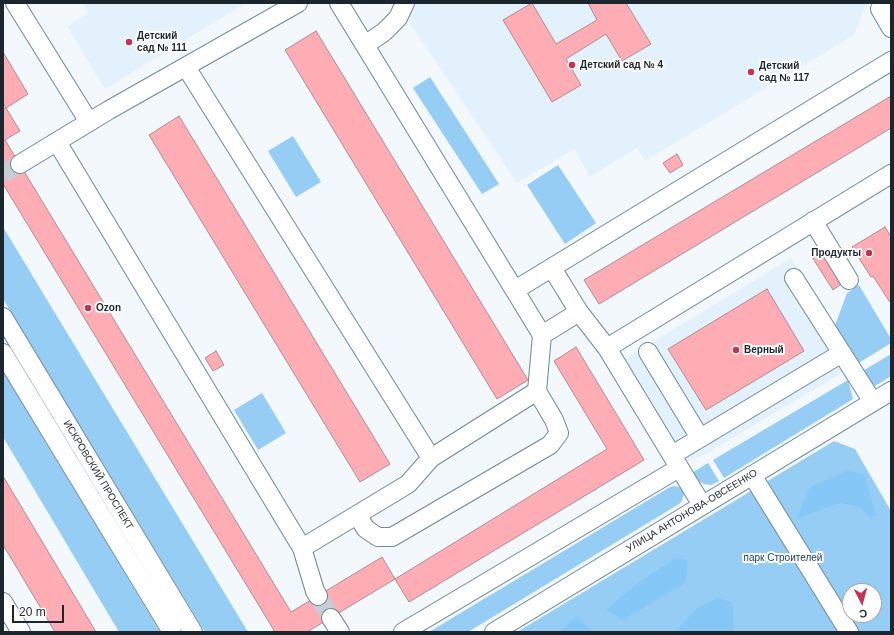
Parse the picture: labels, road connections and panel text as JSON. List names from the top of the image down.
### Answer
{
  "streets": {
    "street": ["ИСКРОВСКИЙ ПРОСПЕКТ", "УЛИЦА АНТОНОВА-ОВСЕЕНКО"]
  },
  "parks": ["парк Строителей"],
  "places": [
    "Детский сад № 111",
    "Детский сад № 4",
    "Детский сад № 117",
    "Продукты",
    "Ozon",
    "Верный"
  ],
  "scale_bar": "20 m",
  "north": "bottom"
}
